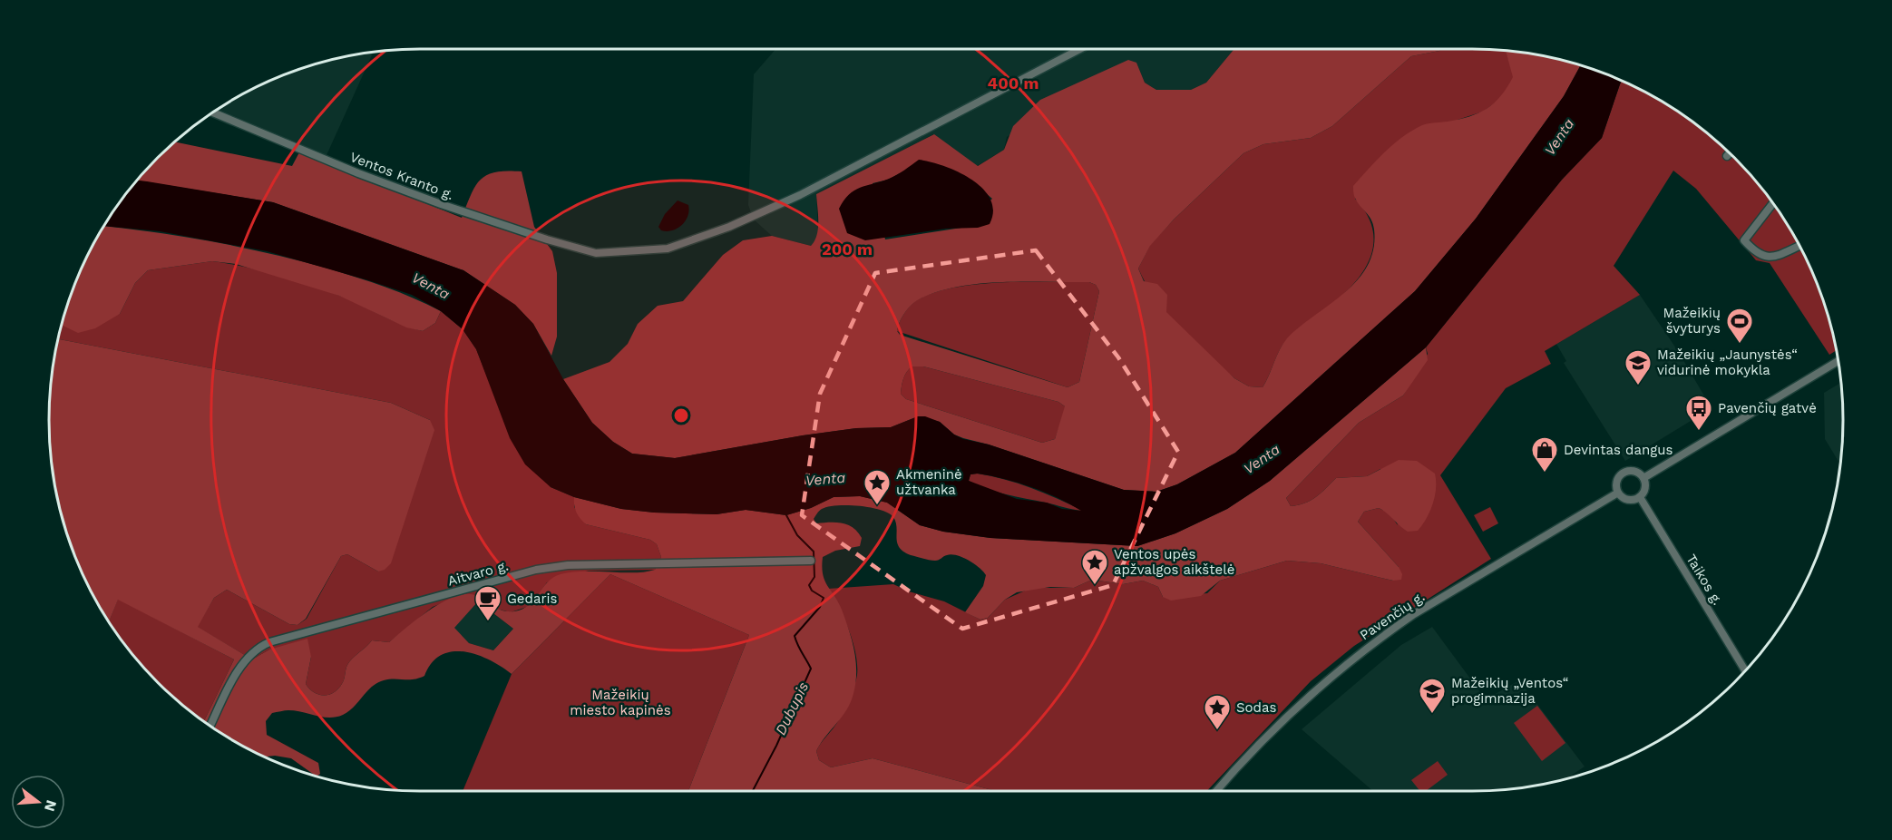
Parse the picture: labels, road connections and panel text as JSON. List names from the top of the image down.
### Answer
{
  "streets": {
    "street": [
      "Ventos Kranto g.",
      "Aitvaro g.",
      "Taikos g.",
      "Pavenčių g."
    ]
  },
  "crossings": [
    ["Taikos g.", "Pavenčių g."]
  ],
  "water": ["Venta", "Dubupis"],
  "parks": ["Mažeikių miesto kapinės"],
  "places": {
    "sports": ["Mažeikių švyturys"],
    "school or university": ["Mažeikių „Jaunystės“ vidurinė mokykla", "Mažeikių „Ventos“ progimnazija"],
    "bus stop": ["Pavenčių gatvė"],
    "shop": ["Devintas dangus"],
    "place": ["Akmeninė užtvanka", "Ventos upės apžvalgos aikštelė", "Sodas"],
    "cafe": ["Gedaris"]
  },
  "north": "right",
  "rings": ["400 m", "200 m"]
}
